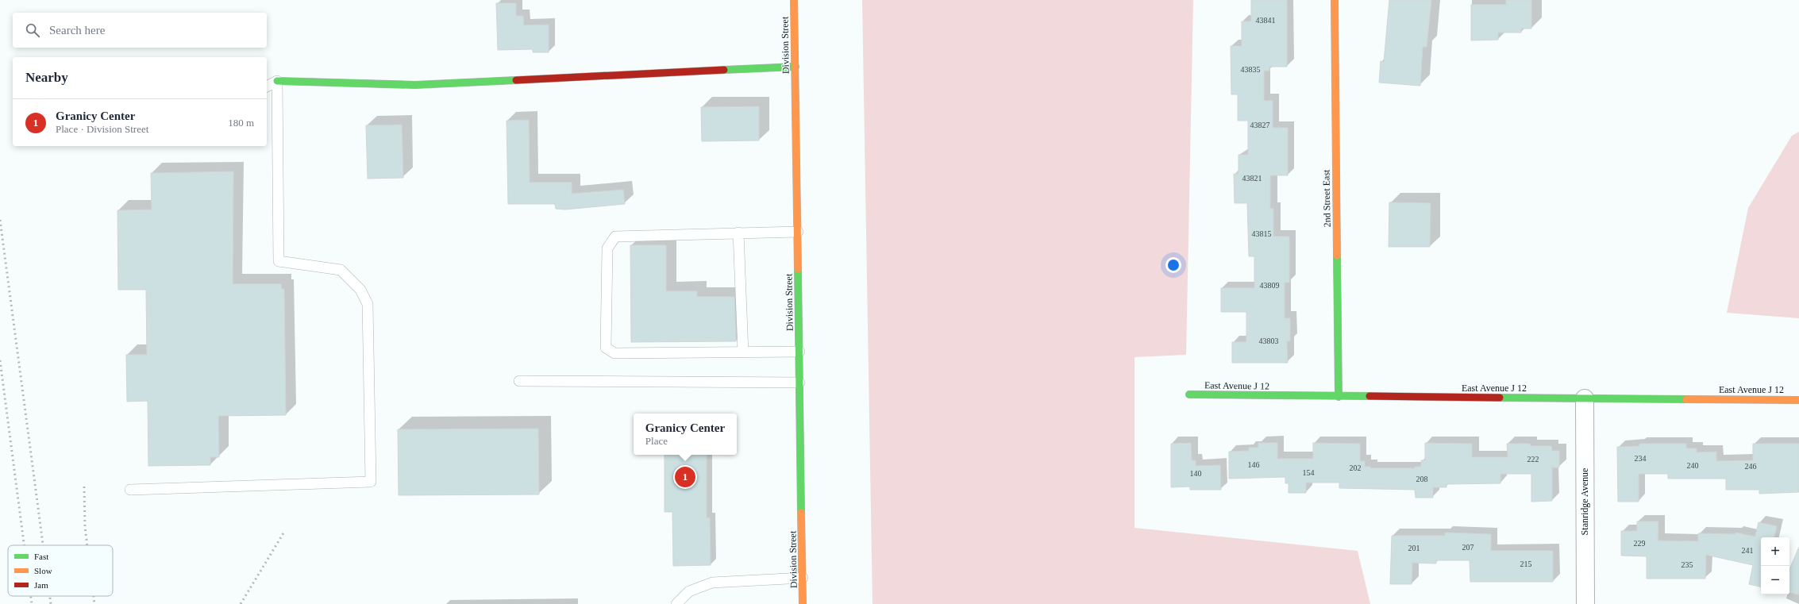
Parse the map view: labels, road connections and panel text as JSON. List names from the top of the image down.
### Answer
{
  "streets": {
    "street": [
      "Division Street",
      "2nd Street East",
      "East Avenue J 12",
      "Stanridge Avenue"
    ]
  },
  "crossings": [
    ["2nd Street East", "East Avenue J 12"],
    ["East Avenue J 12", "Stanridge Avenue"]
  ],
  "house_numbers": [
    "43841",
    "43835",
    "43827",
    "43821",
    "43815",
    "43809",
    "43803",
    "234",
    "222",
    "146",
    "240",
    "246",
    "202",
    "154",
    "140",
    "208",
    "229",
    "207",
    "201",
    "241",
    "215",
    "235"
  ],
  "legend": ["Fast", "Slow", "Jam"],
  "page": {
    "search": "Search here",
    "heading": "Nearby",
    "list": [
      {
        "mark": "1",
        "name": "Granicy Center",
        "note": "Place · Division Street",
        "value": "180 m"
      }
    ],
    "popup": ["Granicy Center", "Place"],
    "pins": "1",
    "map_buttons": ["+", "−"]
  }
}
